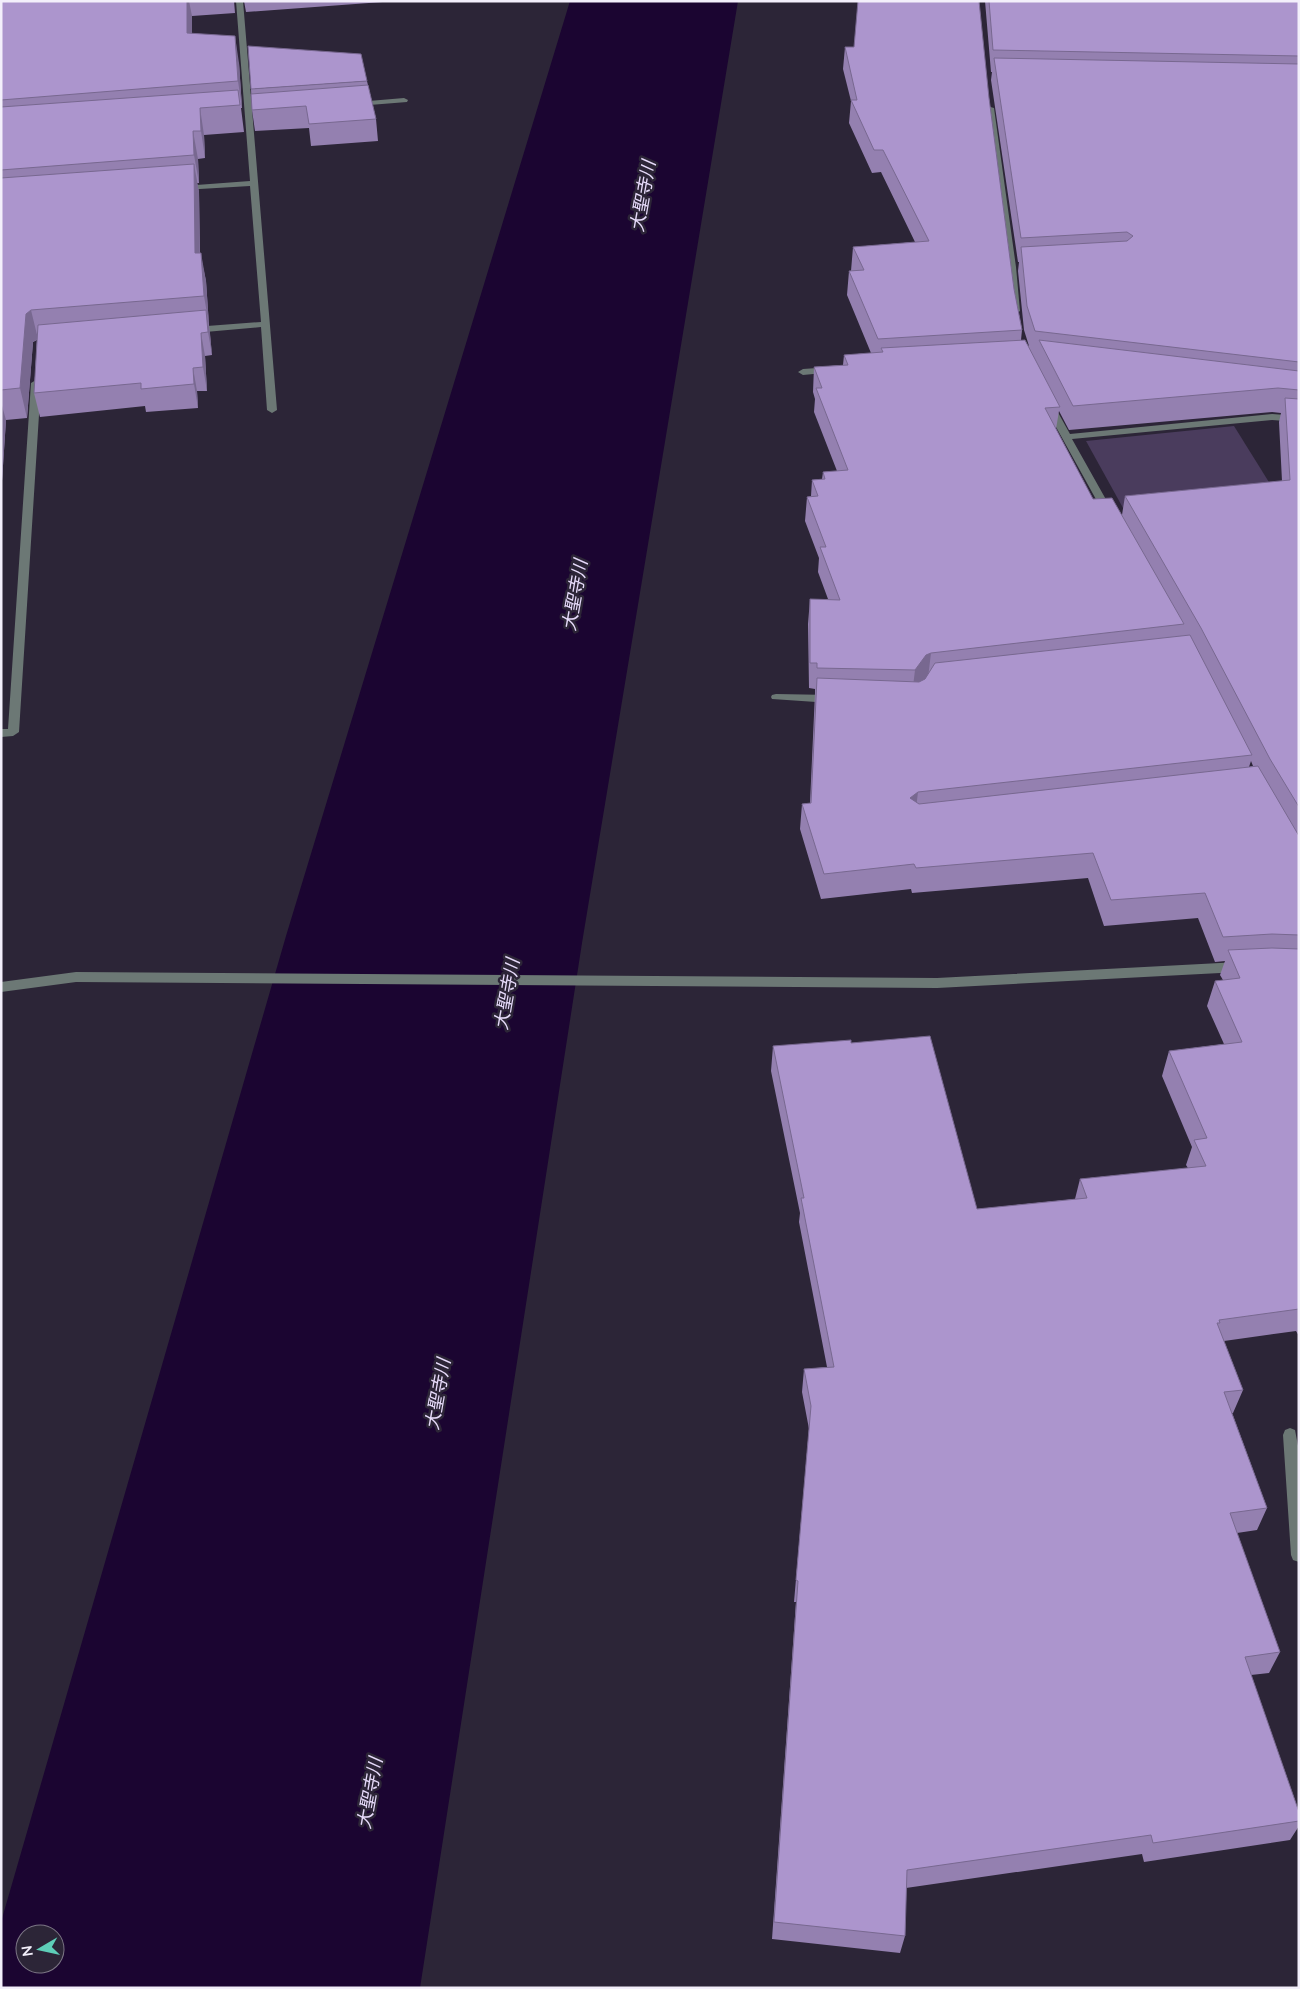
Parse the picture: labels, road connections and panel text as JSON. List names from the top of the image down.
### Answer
{
  "water": ["大聖寺川"],
  "north": "left"
}
